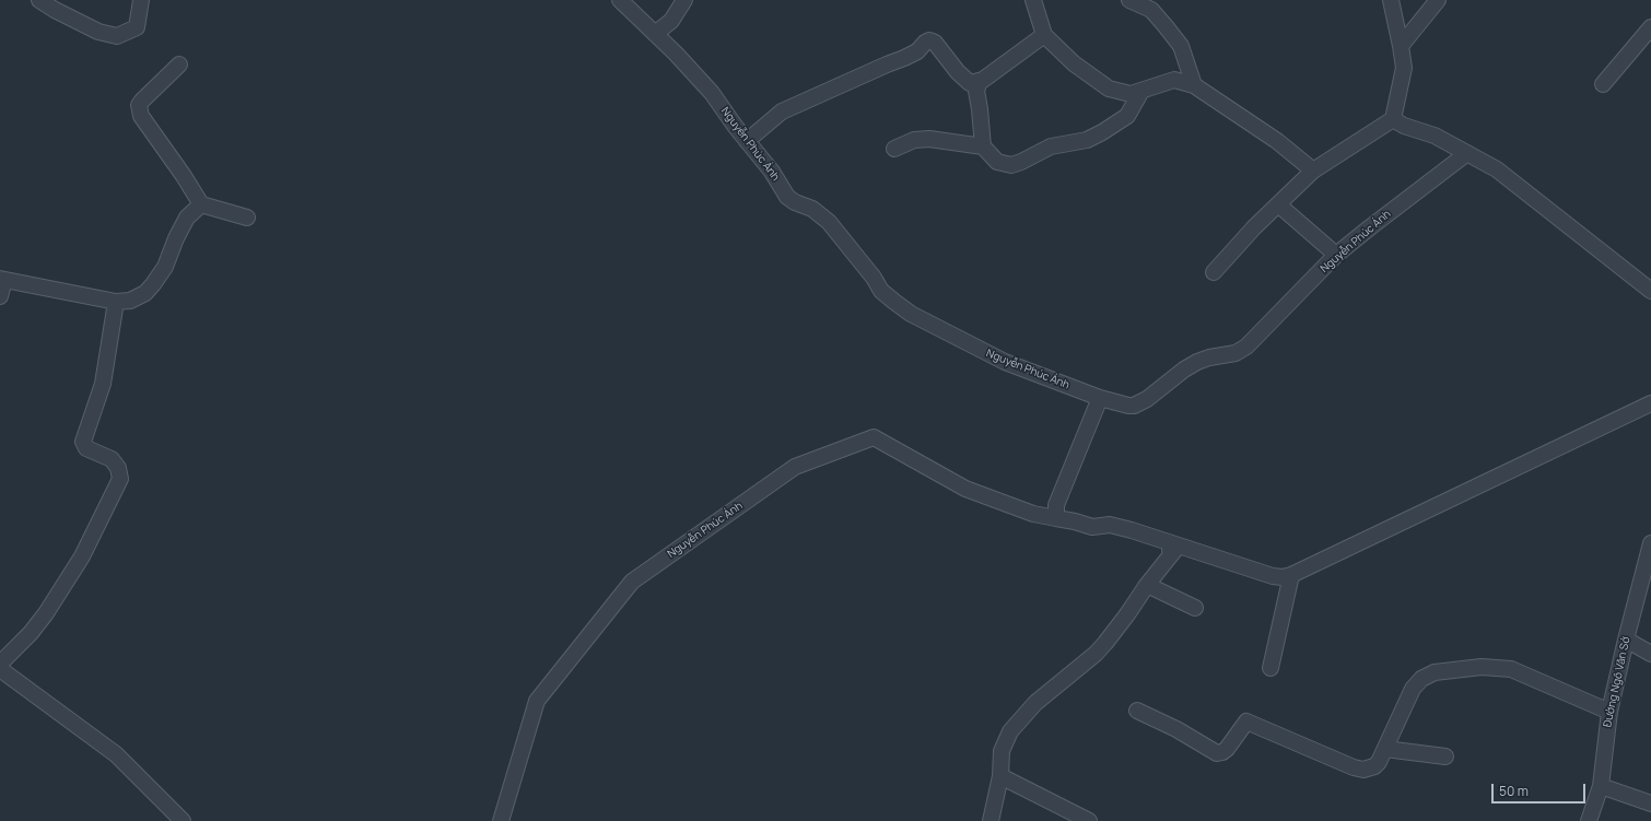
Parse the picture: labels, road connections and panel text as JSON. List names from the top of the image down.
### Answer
{
  "streets": {
    "street": ["Nguyễn Phúc Ánh", "Đường Ngô Văn Sở"]
  },
  "scale_bar": "50 m"
}
